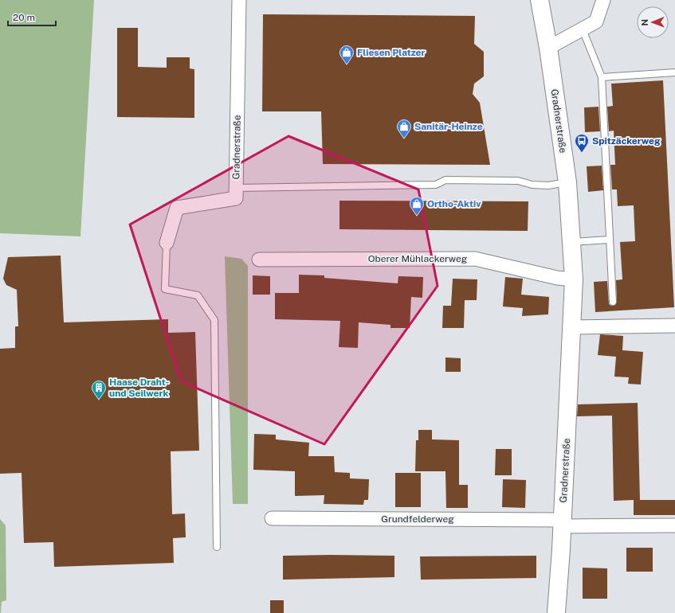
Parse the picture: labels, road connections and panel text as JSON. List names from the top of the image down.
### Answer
{
  "streets": {
    "main road": ["Gradnerstraße"],
    "street": ["Oberer Mühlackerweg", "Grundfelderweg"]
  },
  "crossings": [
    ["Gradnerstraße", "Oberer Mühlackerweg"],
    ["Gradnerstraße", "Grundfelderweg"]
  ],
  "places": {
    "shop": ["Fliesen Platzer", "Sanitär-Heinze", "Ortho-Aktiv"],
    "bus stop": ["Spitzäckerweg"],
    "building": ["Haase Draht- und Seilwerk"]
  },
  "scale_bar": "20 m",
  "north": "left"
}
